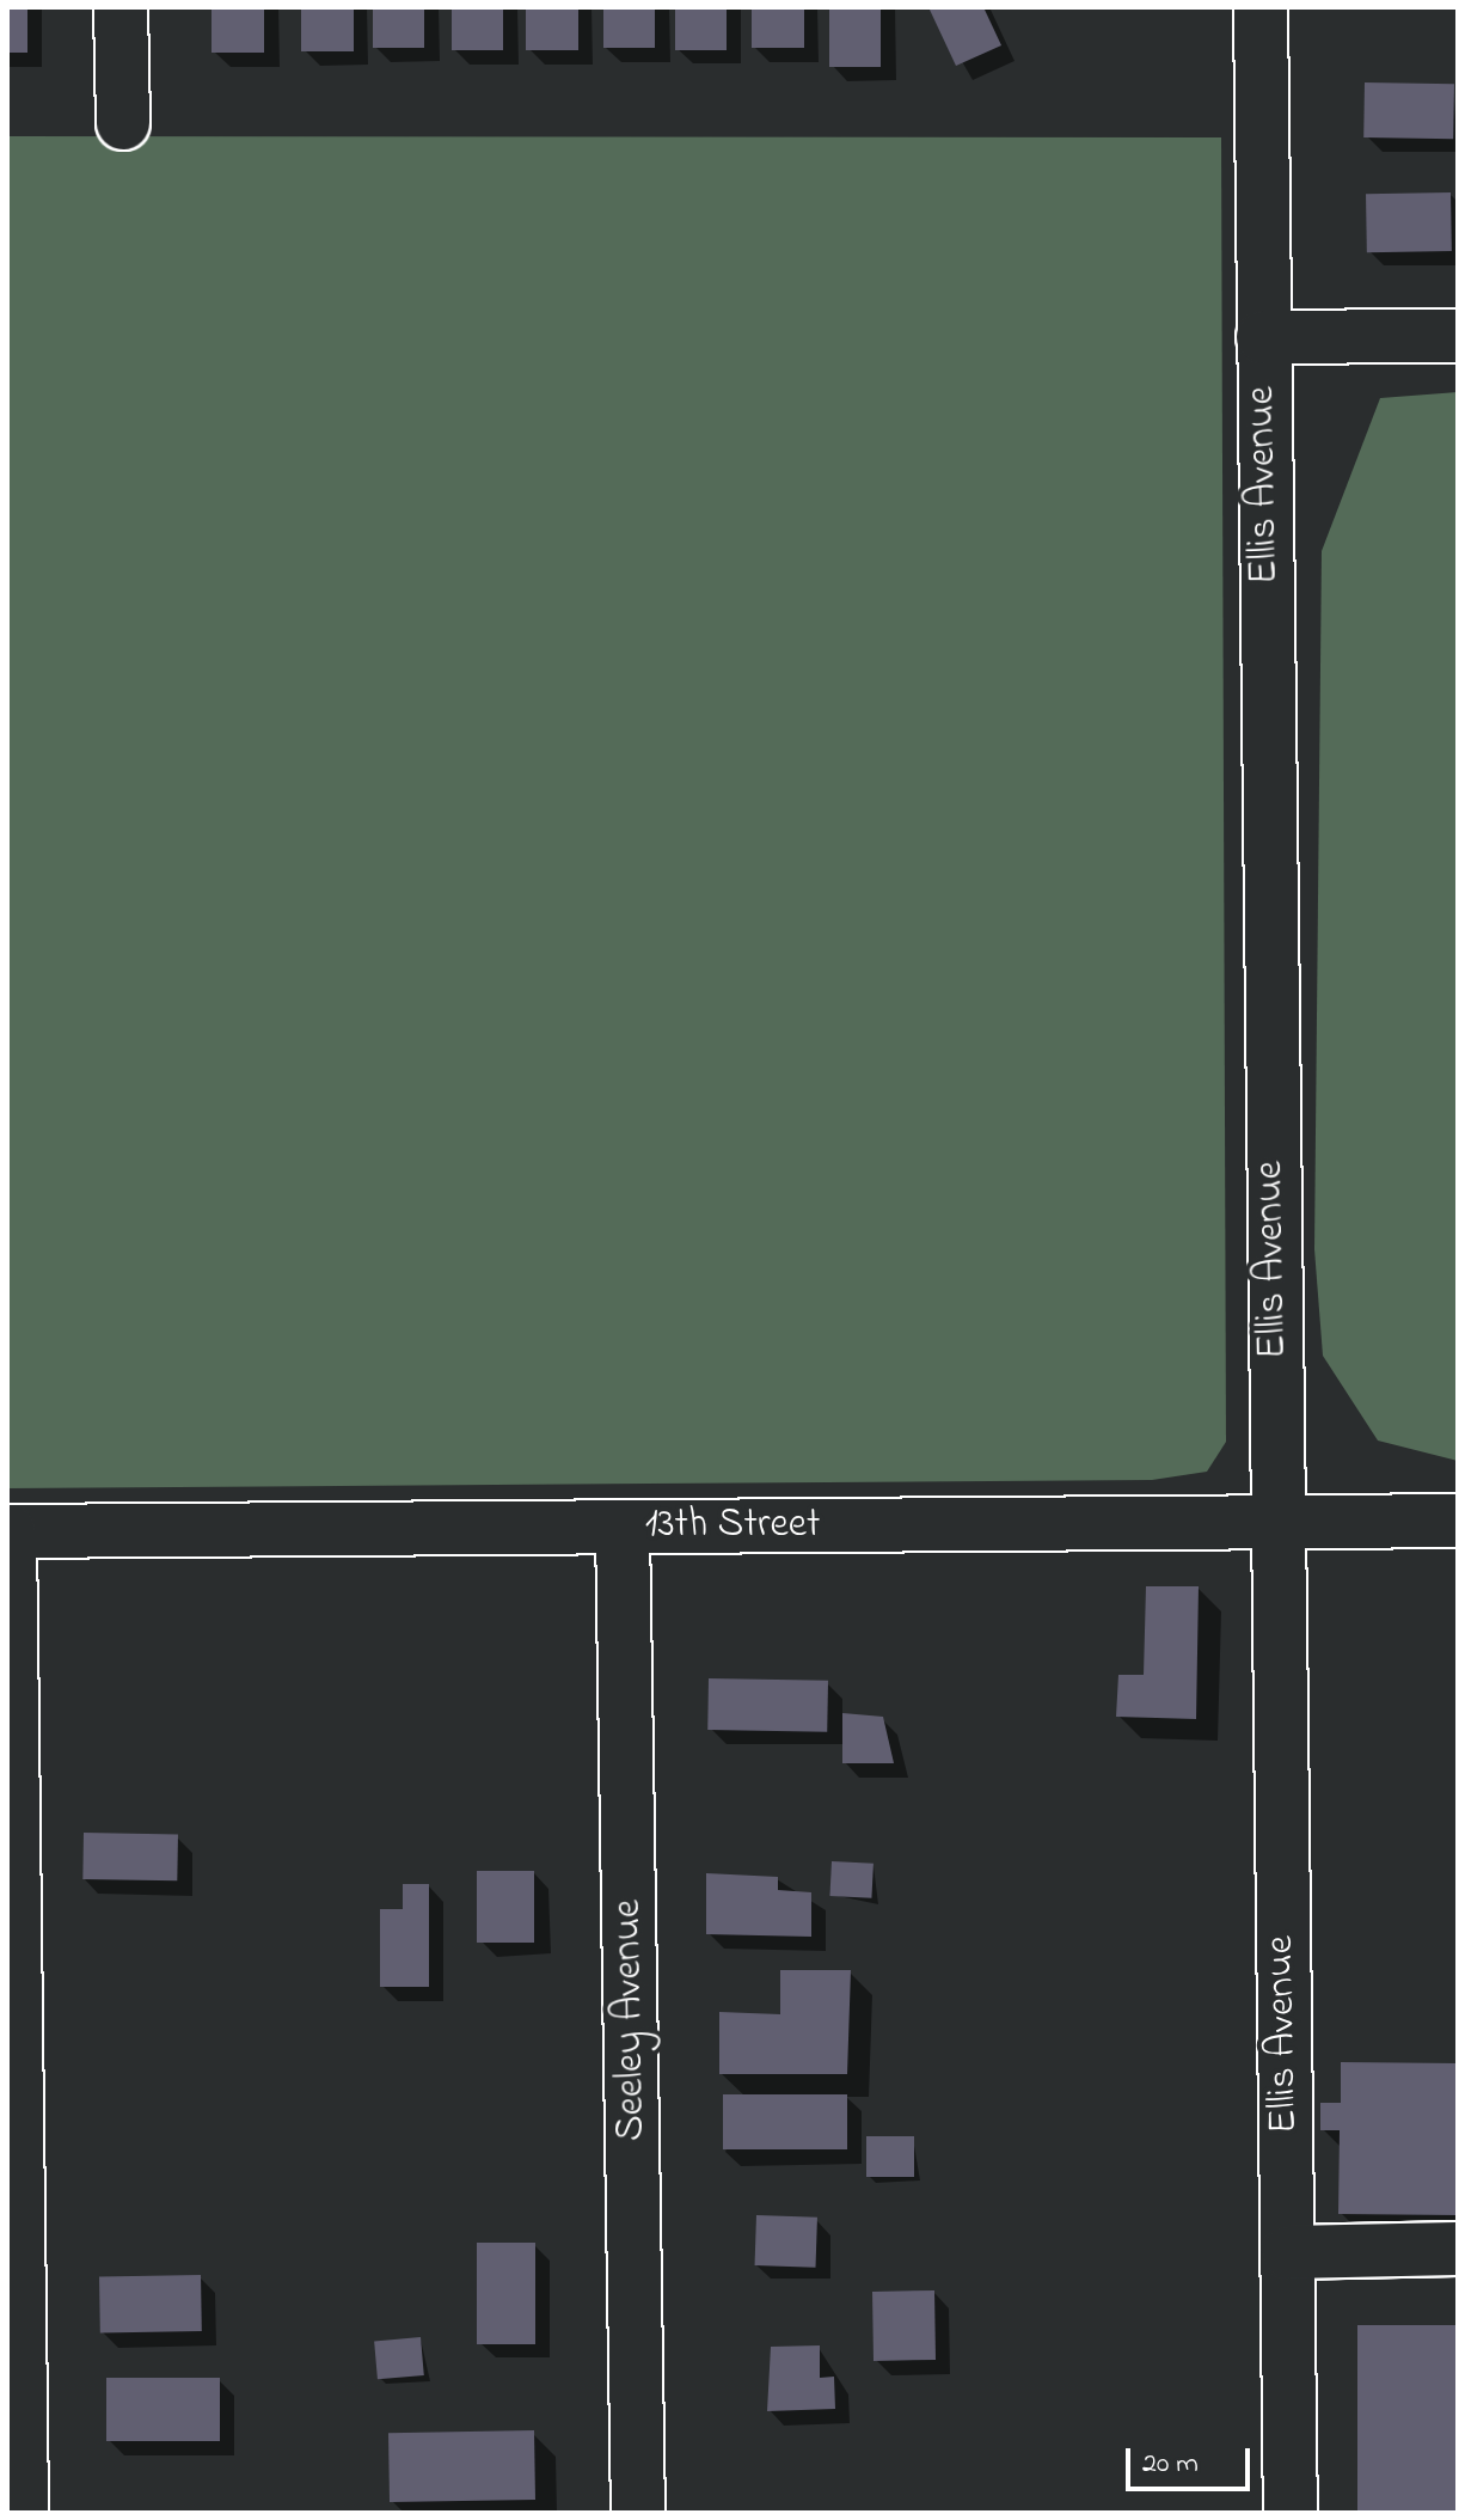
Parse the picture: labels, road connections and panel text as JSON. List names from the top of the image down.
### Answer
{
  "streets": {
    "street": ["Ellis Avenue", "13th Street", "Seeley Avenue"]
  },
  "crossings": [
    ["Ellis Avenue", "13th Street"],
    ["13th Street", "Seeley Avenue"]
  ],
  "scale_bar": "20 m"
}
